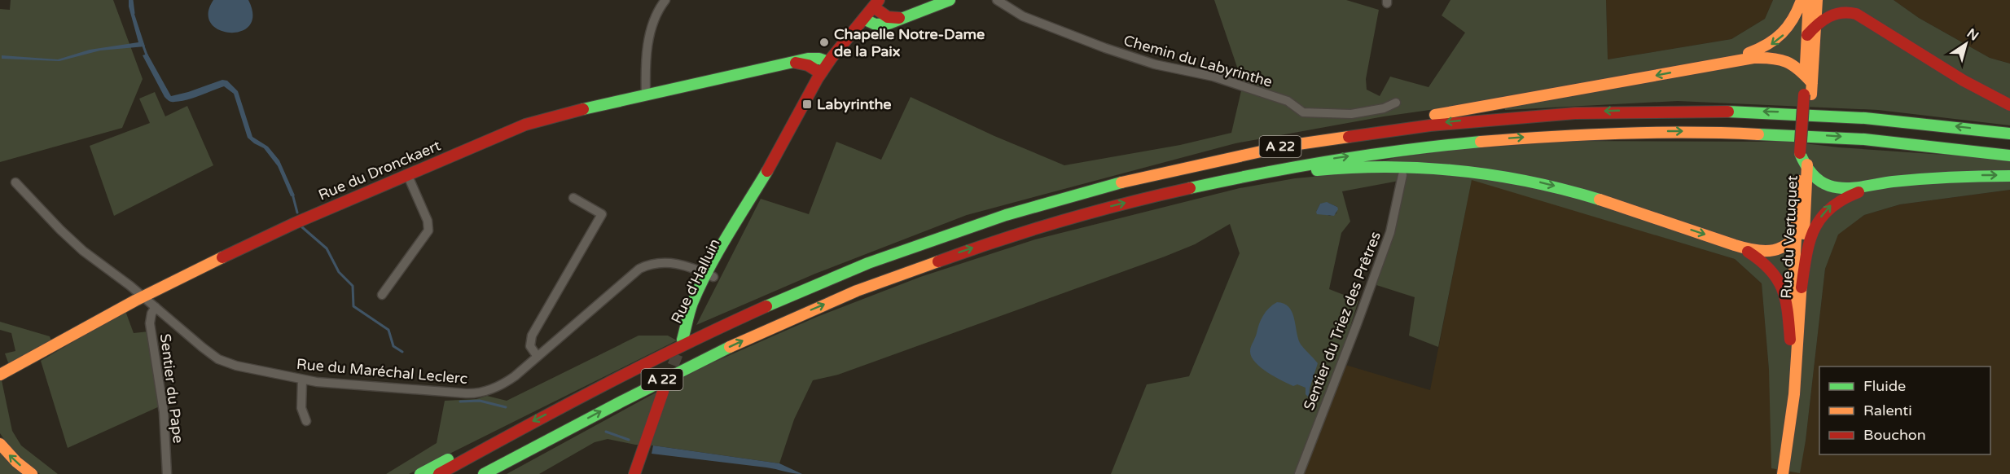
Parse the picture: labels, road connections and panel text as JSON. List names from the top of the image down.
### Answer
{
  "streets": {
    "main road": [
      "A 22",
      "Rue du Dronckaert",
      "Rue du Vertuquet",
      "Rue d'Halluin"
    ],
    "street": [
      "Chemin du Labyrinthe",
      "Sentier du Triez des Prêtres",
      "Rue du Maréchal Leclerc",
      "Sentier du Pape"
    ]
  },
  "crossings": [
    ["Rue du Dronckaert", "Rue d'Halluin"],
    ["Rue du Dronckaert", "Rue du Maréchal Leclerc"],
    ["Rue d'Halluin", "Rue du Maréchal Leclerc"],
    ["Rue du Maréchal Leclerc", "Sentier du Pape"]
  ],
  "places": {
    "other": ["Chapelle Notre-Dame de la Paix"],
    "transit": ["Labyrinthe"]
  },
  "legend": ["Fluide", "Ralenti", "Bouchon"],
  "north": "top right"
}
